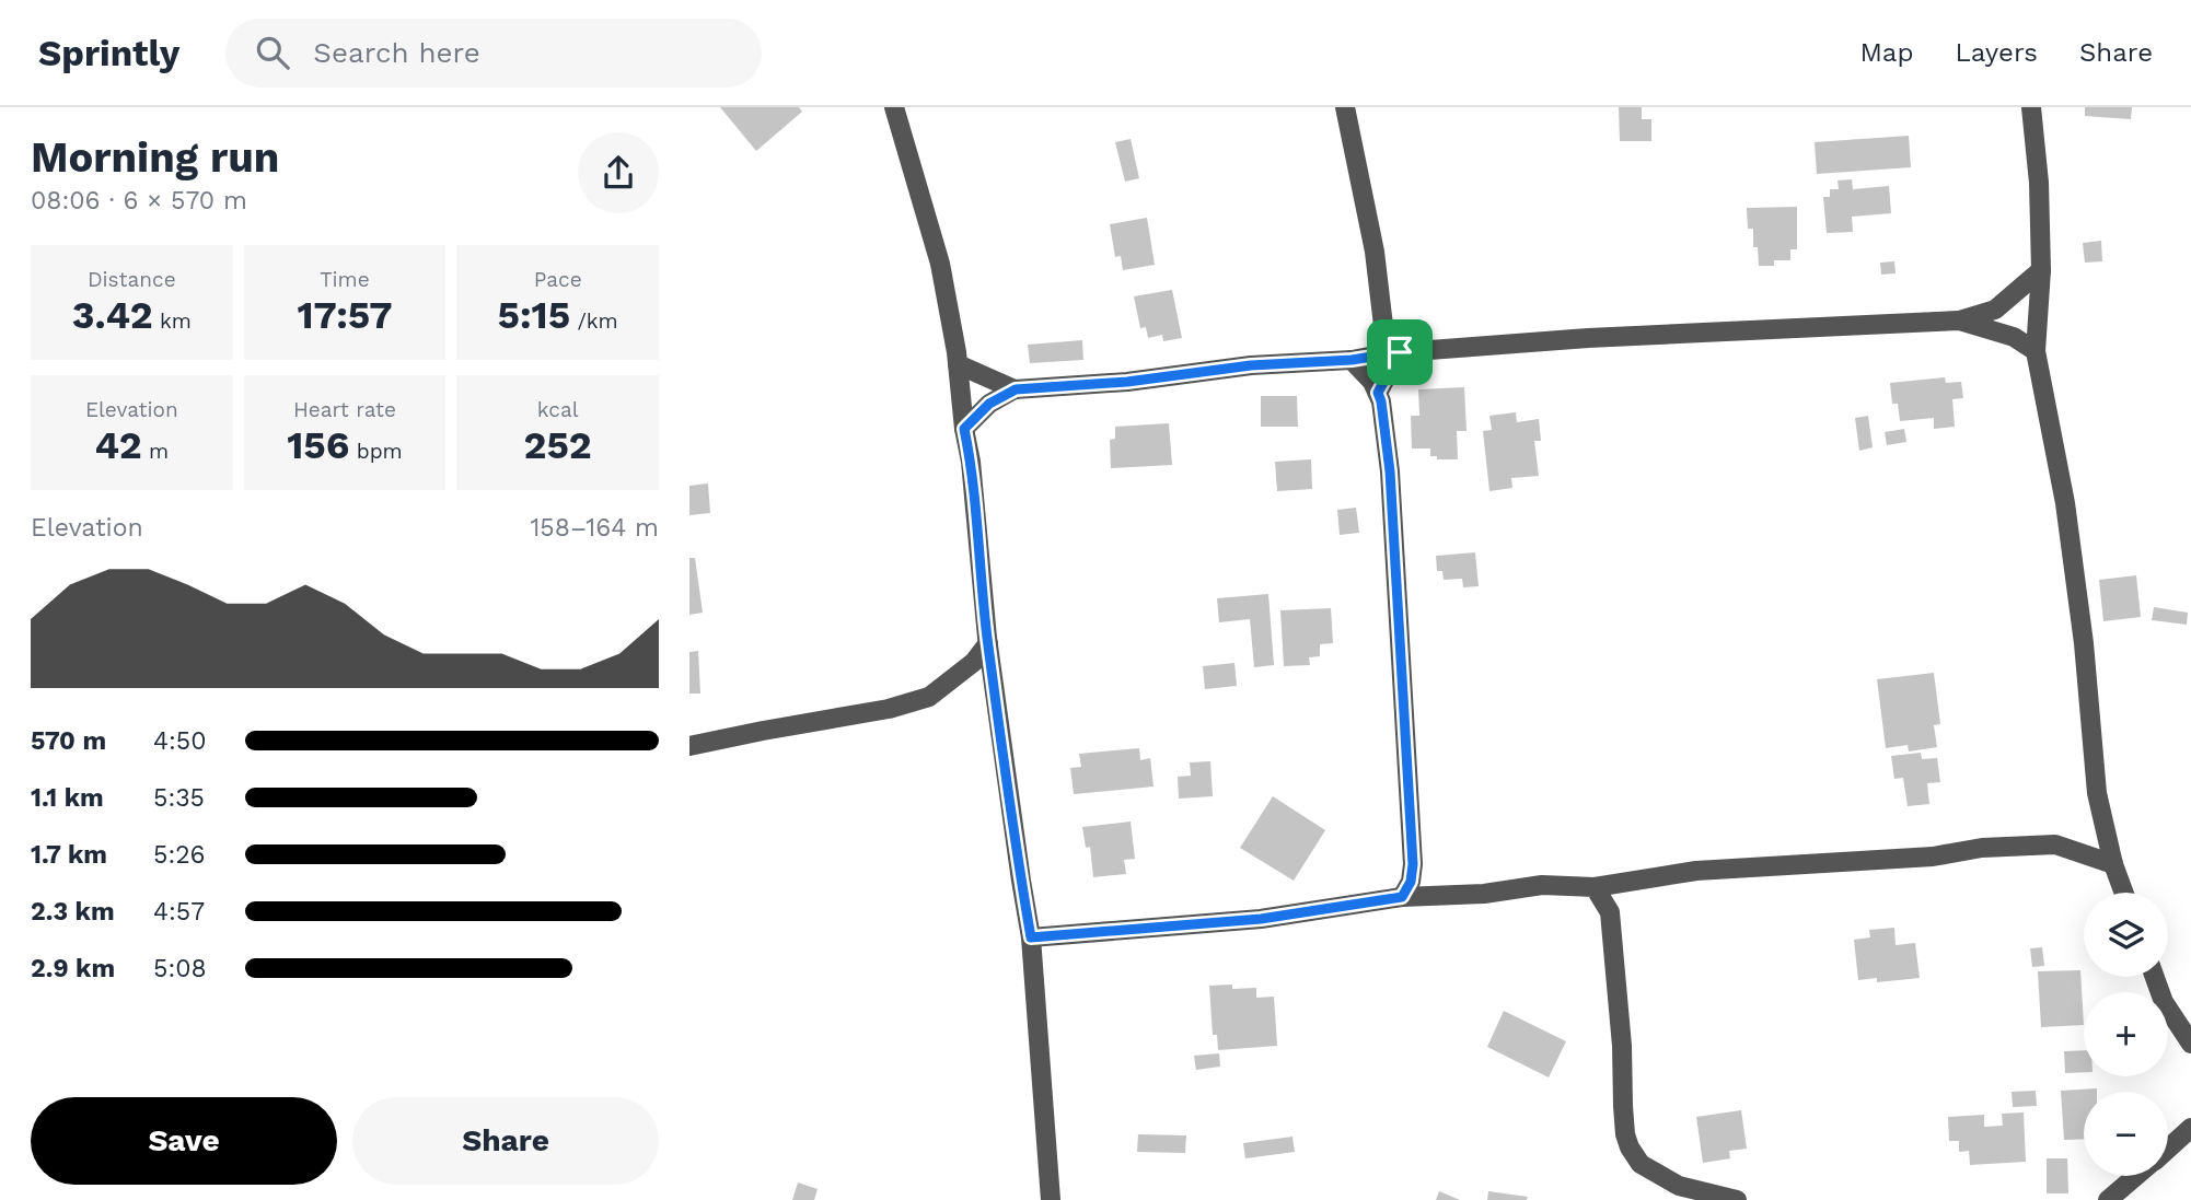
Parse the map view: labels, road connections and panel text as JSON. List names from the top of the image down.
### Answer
{
  "page": {
    "header": "Sprintly",
    "search": "Search here",
    "nav": ["Map", "Layers", "Share"],
    "heading": ["Morning run", "08:06 · 6 × 570 m"],
    "stats": [
      ["Distance", "3.42 km"],
      ["Time", "17:57"],
      ["Pace", "5:15 /km"],
      ["Elevation", "42 m"],
      ["Heart rate", "156 bpm"],
      ["kcal", "252"]
    ],
    "chart": ["Elevation", "158–164 m"],
    "list": [
      {
        "name": "570 m",
        "note": "4:50"
      },
      {
        "name": "1.1 km",
        "note": "5:35"
      },
      {
        "name": "1.7 km",
        "note": "5:26"
      },
      {
        "name": "2.3 km",
        "note": "4:57"
      },
      {
        "name": "2.9 km",
        "note": "5:08"
      }
    ],
    "map_buttons": ["+", "−"],
    "buttons": ["Save", "Share"]
  }
}
